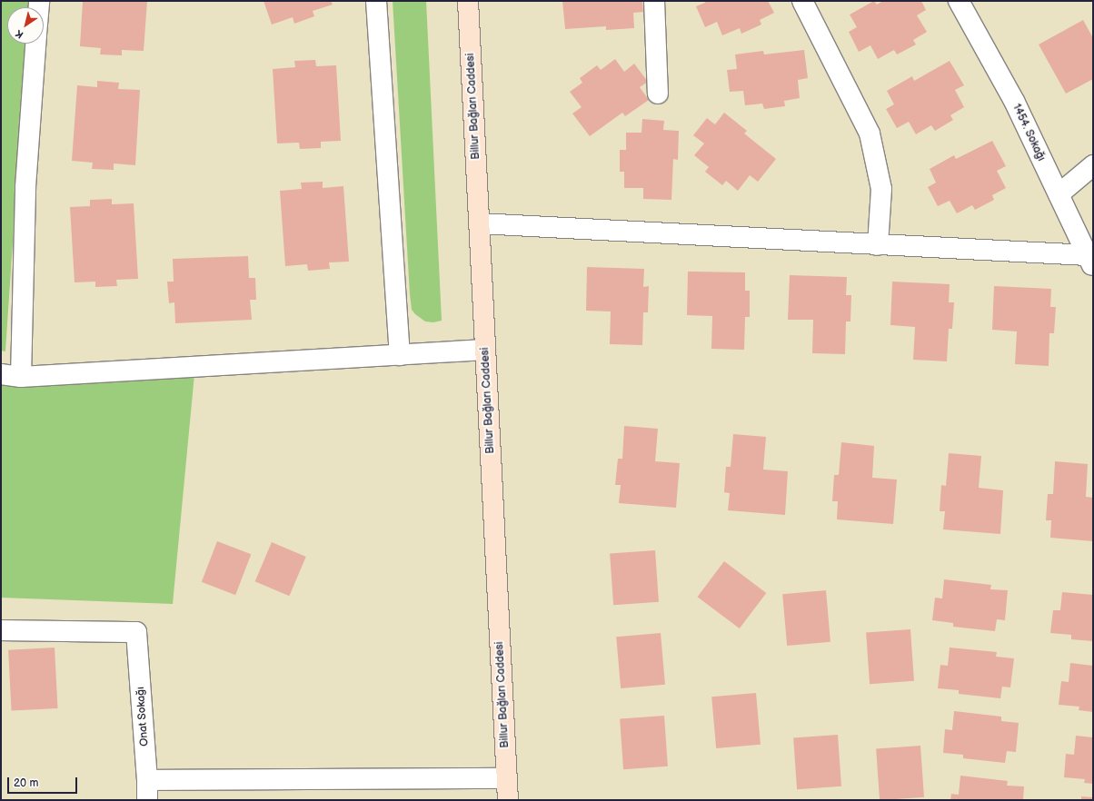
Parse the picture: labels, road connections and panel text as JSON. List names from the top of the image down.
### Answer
{
  "streets": {
    "street": ["Billur Bağları Caddesi", "1454. Sokağı", "Onat Sokağı"]
  },
  "scale_bar": "20 m",
  "north": "bottom left"
}
